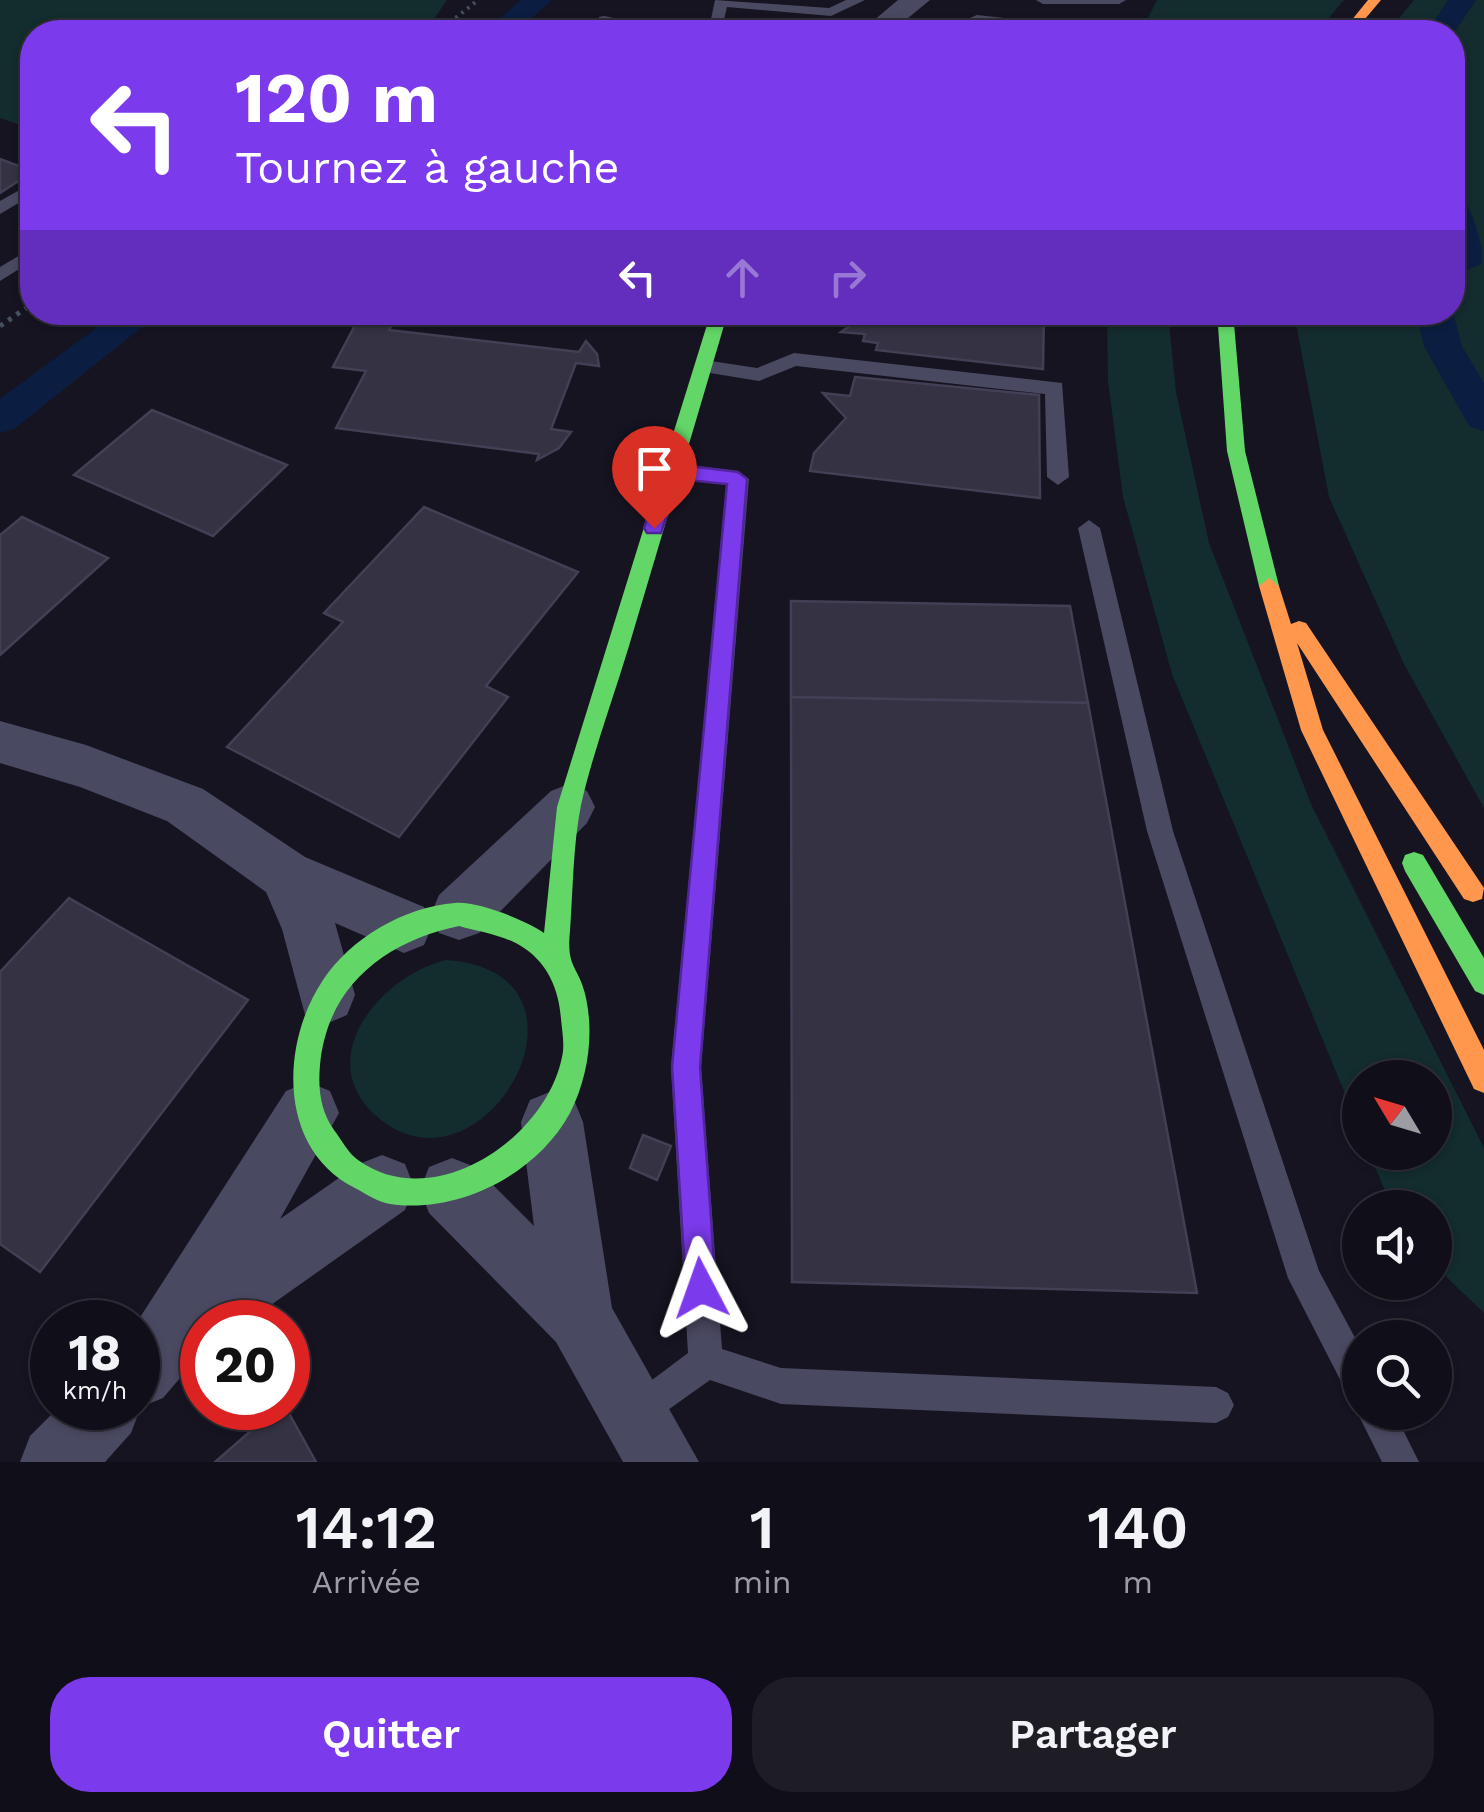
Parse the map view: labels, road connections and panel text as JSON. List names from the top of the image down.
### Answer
{
  "north": "top left",
  "page": {
    "turn": ["120 m", "Tournez à gauche"],
    "speed": "18 km/h",
    "limit": "20",
    "eta": [
      "14:12",
      "Arrivée",
      "1",
      "min",
      "140",
      "m"
    ],
    "buttons": ["Quitter", "Partager"]
  }
}
